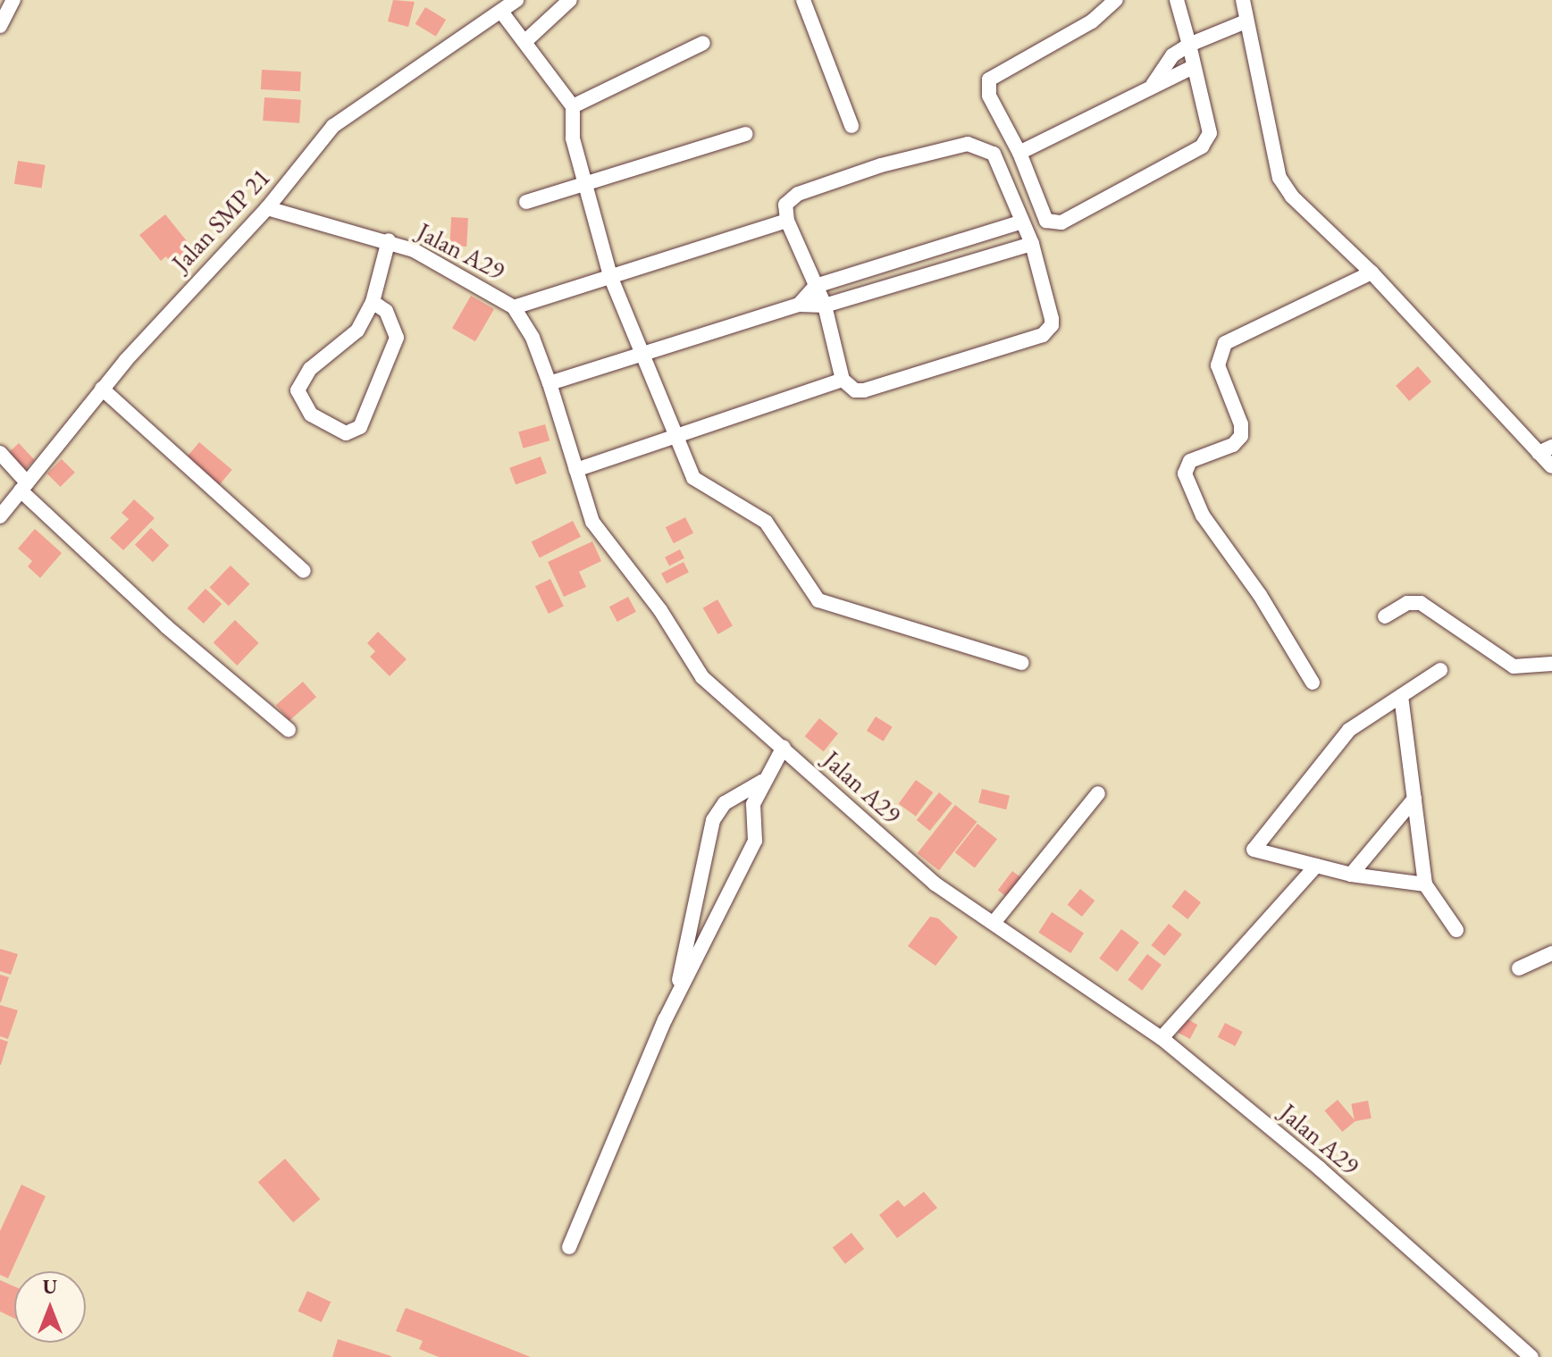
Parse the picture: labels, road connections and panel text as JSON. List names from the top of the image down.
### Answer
{
  "streets": {
    "street": ["Jalan SMP 21", "Jalan A29"]
  },
  "crossings": [
    ["Jalan SMP 21", "Jalan A29"]
  ],
  "north": "top"
}
